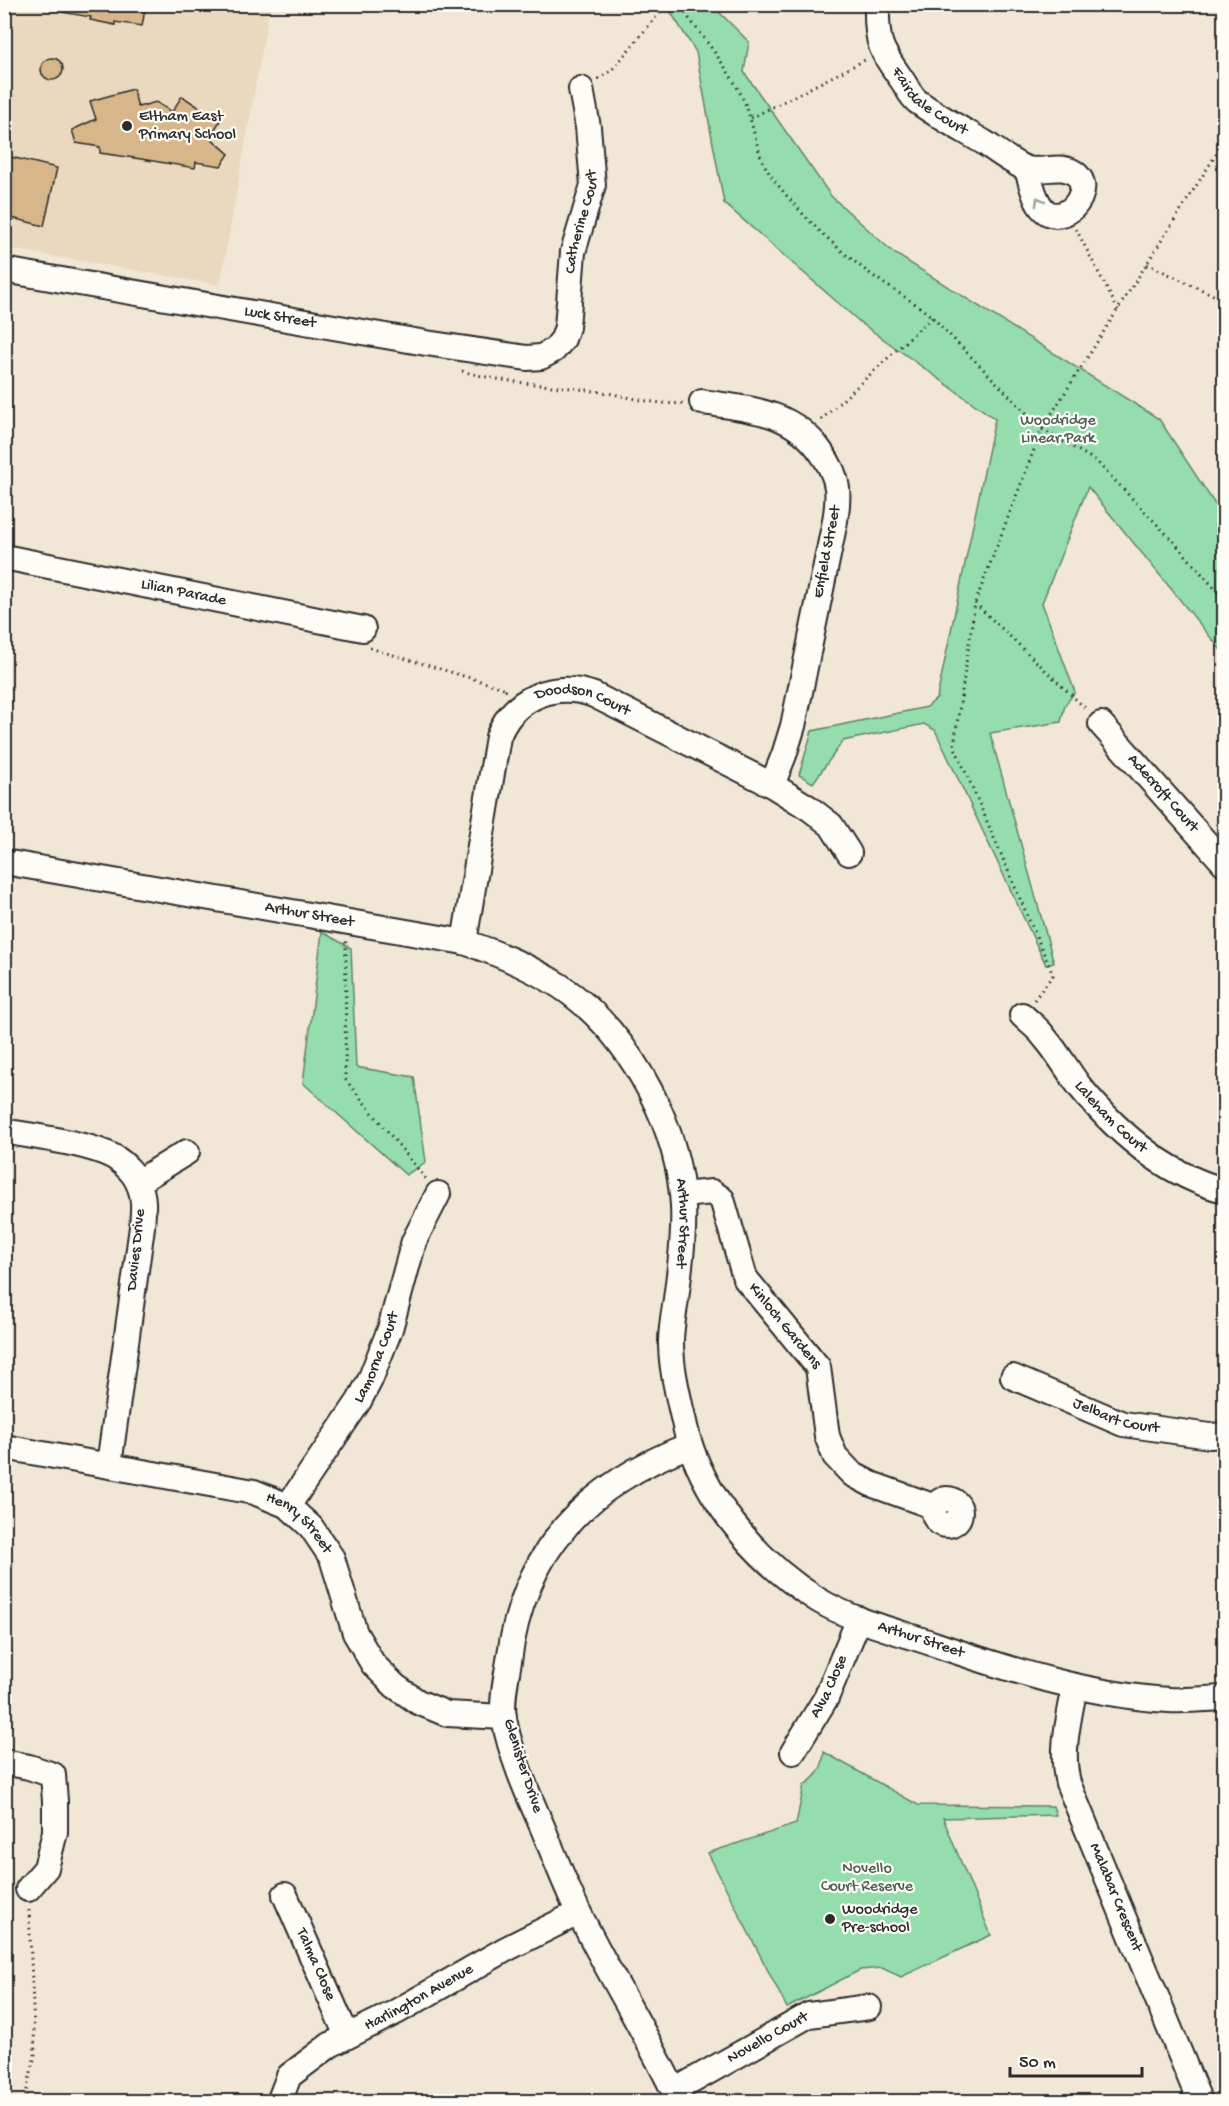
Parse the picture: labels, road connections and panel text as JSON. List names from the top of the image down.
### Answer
{
  "streets": {
    "street": [
      "Fairdale Court",
      "Catherine Court",
      "Luck Street",
      "Enfield Street",
      "Lilian Parade",
      "Doodson Court",
      "Adecroft Court",
      "Arthur Street",
      "Laleham Court",
      "Davies Drive",
      "Kinloch Gardens",
      "Lamorna Court",
      "Jelbart Court",
      "Henry Street",
      "Alva Close",
      "Glenister Drive",
      "Malabar Crescent",
      "Talma Close",
      "Harlington Avenue",
      "Novello Court"
    ]
  },
  "crossings": [
    ["Catherine Court", "Luck Street"],
    ["Enfield Street", "Doodson Court"],
    ["Doodson Court", "Arthur Street"],
    ["Arthur Street", "Kinloch Gardens"],
    ["Arthur Street", "Alva Close"],
    ["Arthur Street", "Glenister Drive"],
    ["Arthur Street", "Malabar Crescent"],
    ["Davies Drive", "Henry Street"],
    ["Lamorna Court", "Henry Street"],
    ["Henry Street", "Glenister Drive"],
    ["Glenister Drive", "Harlington Avenue"],
    ["Glenister Drive", "Novello Court"],
    ["Talma Close", "Harlington Avenue"]
  ],
  "parks": ["Woodridge Linear Park", "Novello Court Reserve"],
  "places": ["Eltham East Primary School", "Woodridge Pre-school"],
  "scale_bar": "50 m"
}
